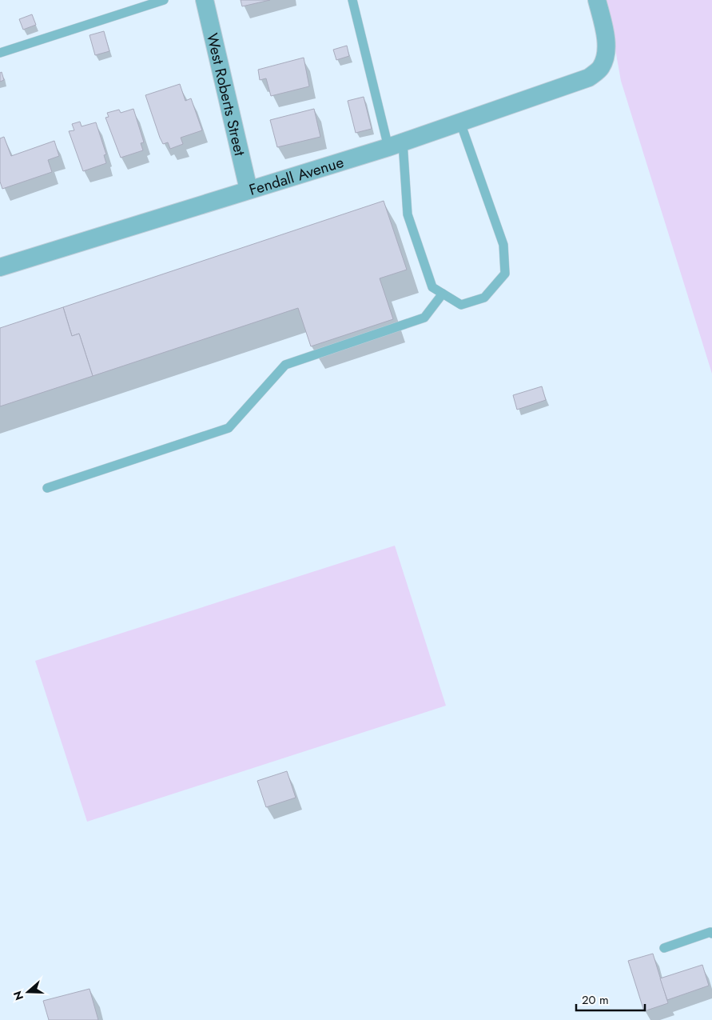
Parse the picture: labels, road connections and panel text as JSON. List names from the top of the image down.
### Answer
{
  "streets": {
    "street": ["West Roberts Street", "Fendall Avenue"]
  },
  "crossings": [
    ["West Roberts Street", "Fendall Avenue"]
  ],
  "scale_bar": "20 m",
  "north": "left"
}
